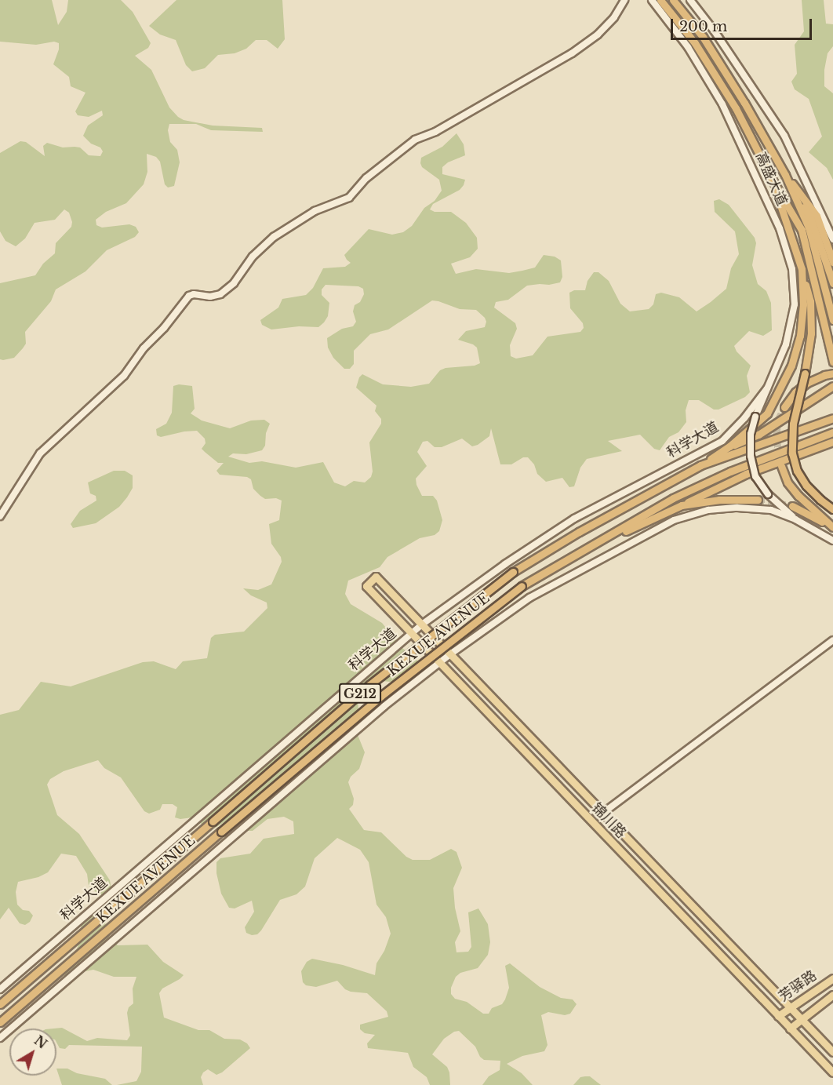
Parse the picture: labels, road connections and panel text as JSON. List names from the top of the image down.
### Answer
{
  "streets": {
    "highway": ["高盛大道", "KEXUE AVENUE", "G212"],
    "main road": ["科学大道", "锦川路", "芳驿路"]
  },
  "crossings": [
    ["高盛大道", "科学大道"],
    ["科学大道", "锦川路"],
    ["锦川路", "芳驿路"]
  ],
  "scale_bar": "200 m",
  "north": "top right"
}
